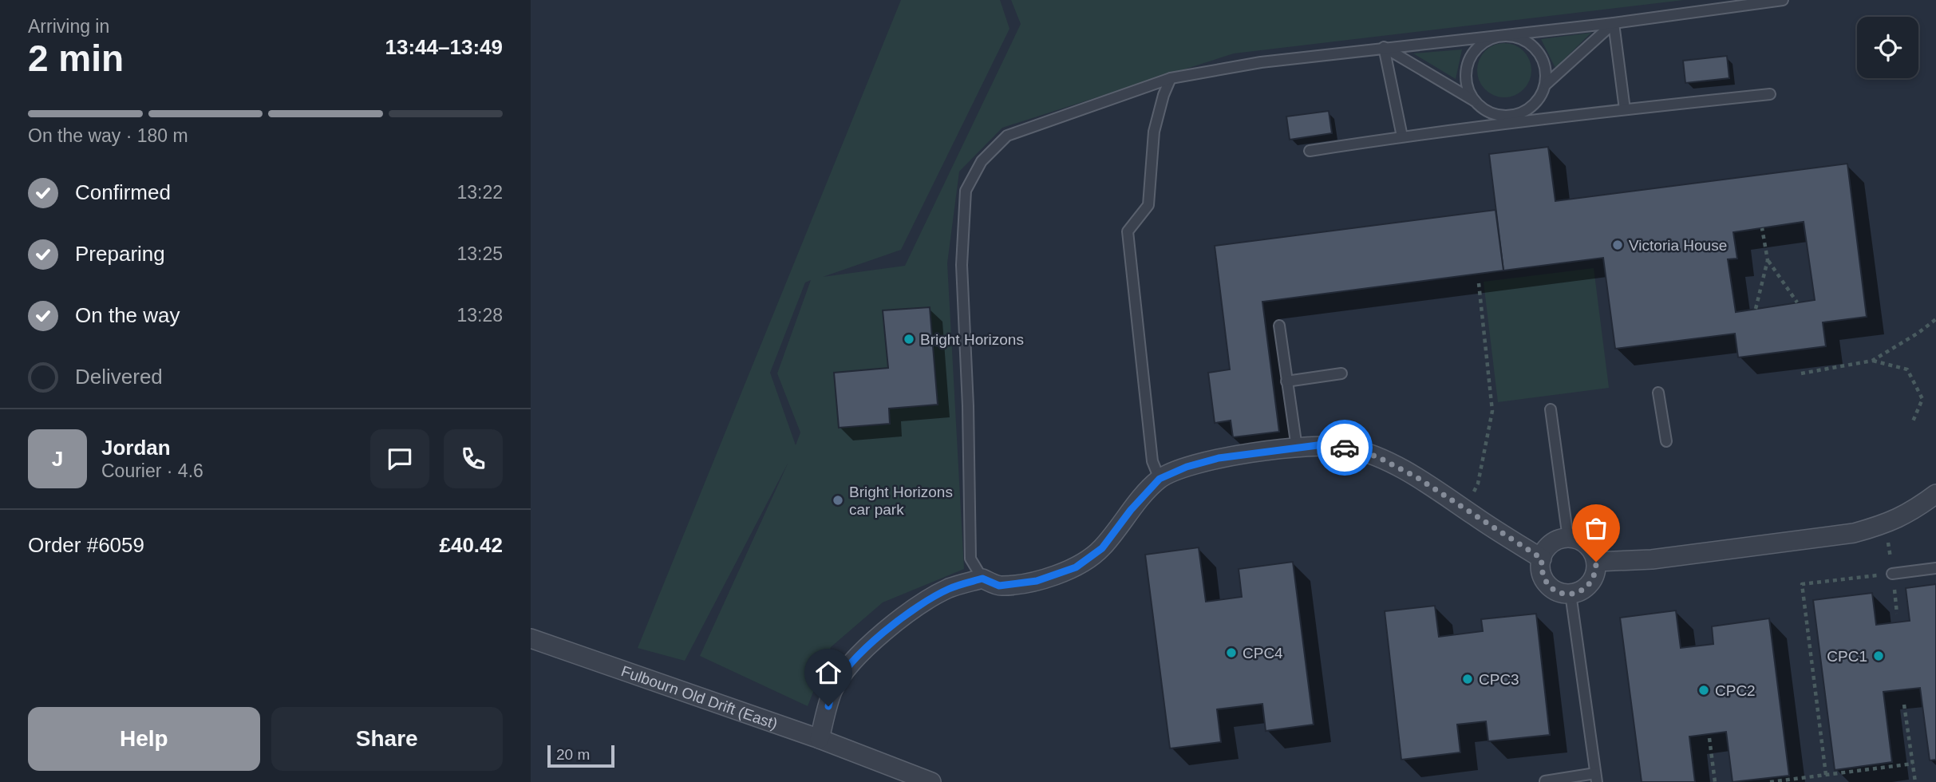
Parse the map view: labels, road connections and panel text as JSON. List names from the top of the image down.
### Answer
{
  "streets": {
    "street": ["Fulbourn Old Drift (East)"]
  },
  "places": [
    "Victoria House",
    "Bright Horizons",
    "Bright Horizons car park",
    "CPC4",
    "CPC1",
    "CPC3",
    "CPC2"
  ],
  "scale_bar": "20 m",
  "page": {
    "heading": ["2 min", "Arriving in", "13:44–13:49"],
    "panel": [
      "Jordan",
      "Courier · 4.6",
      "Order #6059",
      "£40.42"
    ],
    "bar": "On the way · 180 m",
    "list": [
      ["Confirmed", "13:22"],
      ["Preparing", "13:25"],
      ["On the way", "13:28"],
      "Delivered"
    ],
    "round": "J",
    "buttons": ["Help", "Share"],
    "scale": "20 m"
  }
}
